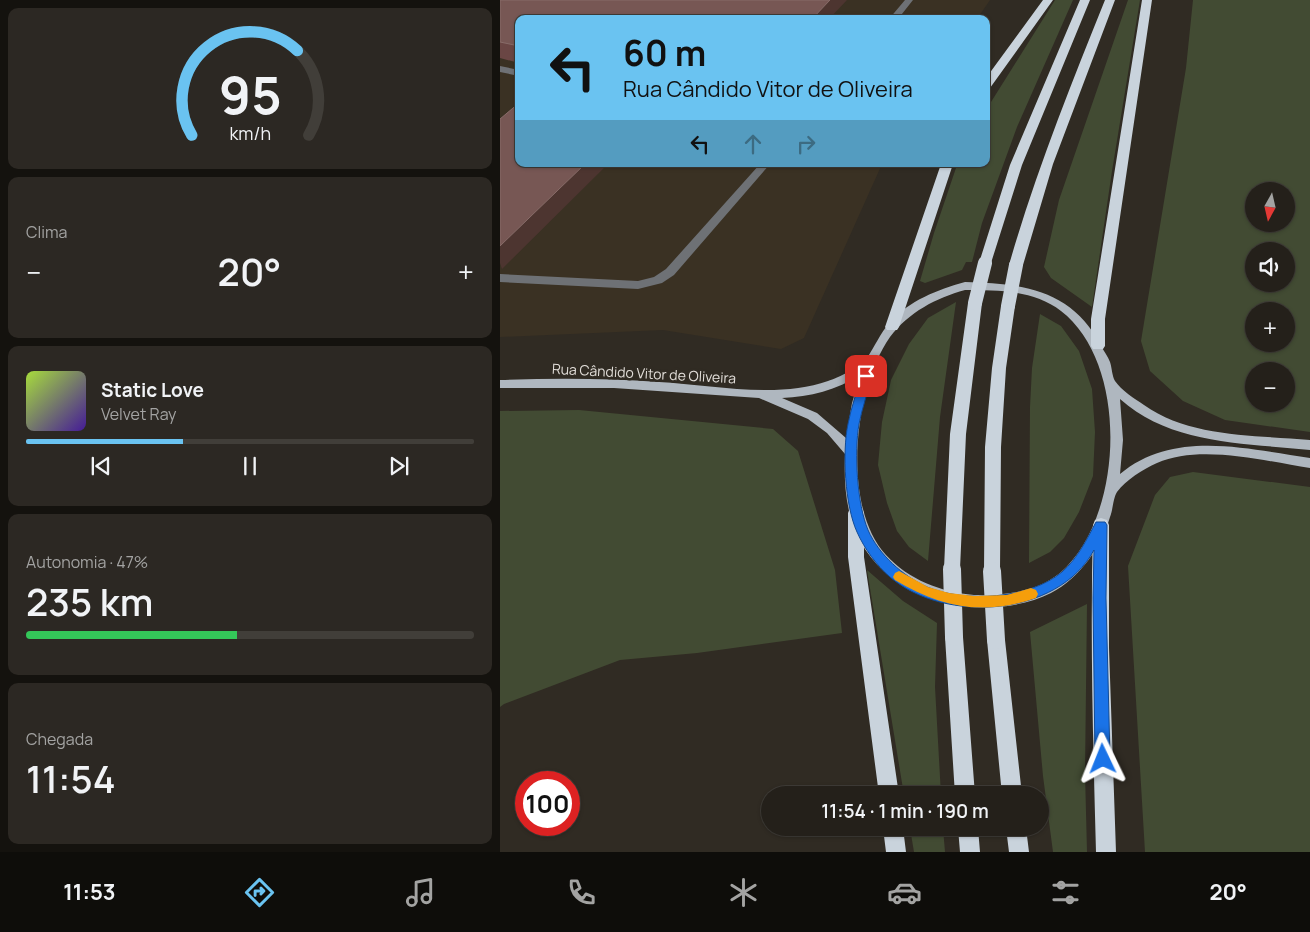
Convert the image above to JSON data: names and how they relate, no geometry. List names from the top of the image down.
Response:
{
  "streets": {
    "main road": ["Rua Cândido Vitor de Oliveira"]
  },
  "north": "bottom",
  "page": {
    "turn": ["60 m", "Rua Cândido Vitor de Oliveira"],
    "tile": [
      "Clima",
      ["Autonomia · 47%", "235 km"],
      ["Chegada", "11:54"]
    ],
    "map_buttons": ["+", "−"],
    "heat": ["−", "20°", "+"],
    "song": ["Static Love", "Velvet Ray"],
    "limit": "100",
    "trip": "11:54 · 1 min · 190 m",
    "tabs": ["11:53", "20°"],
    "gauge": ["95", "km/h"]
  }
}
